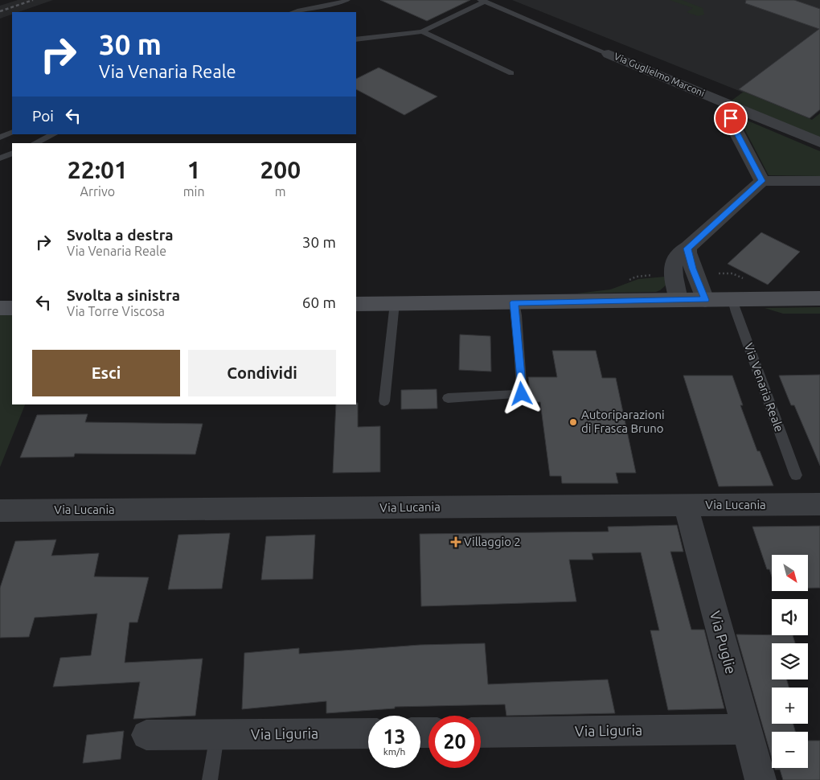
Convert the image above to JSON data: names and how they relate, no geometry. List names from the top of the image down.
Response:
{
  "streets": {
    "street": [
      "Via Guglielmo Marconi",
      "Via Lucania",
      "Via Puglie",
      "Via Liguria"
    ],
    "lane": ["Via Venaria Reale"]
  },
  "crossings": [
    ["Via Lucania", "Via Puglie"],
    ["Via Puglie", "Via Liguria"]
  ],
  "places": {
    "other": ["Autoriparazioni di Frasca Bruno"],
    "health": ["Villaggio 2"]
  },
  "north": "bottom right",
  "page": {
    "turn": ["30 m", "Via Venaria Reale"],
    "then": "Poi",
    "eta": [
      "22:01",
      "Arrivo",
      "1",
      "min",
      "200",
      "m"
    ],
    "list": [
      {
        "name": "Svolta a destra",
        "note": "Via Venaria Reale",
        "value": "30 m"
      },
      {
        "name": "Svolta a sinistra",
        "note": "Via Torre Viscosa",
        "value": "60 m"
      }
    ],
    "buttons": ["Esci", "Condividi"],
    "map_buttons": ["+", "−"],
    "speed": "13 km/h",
    "limit": "20"
  }
}
